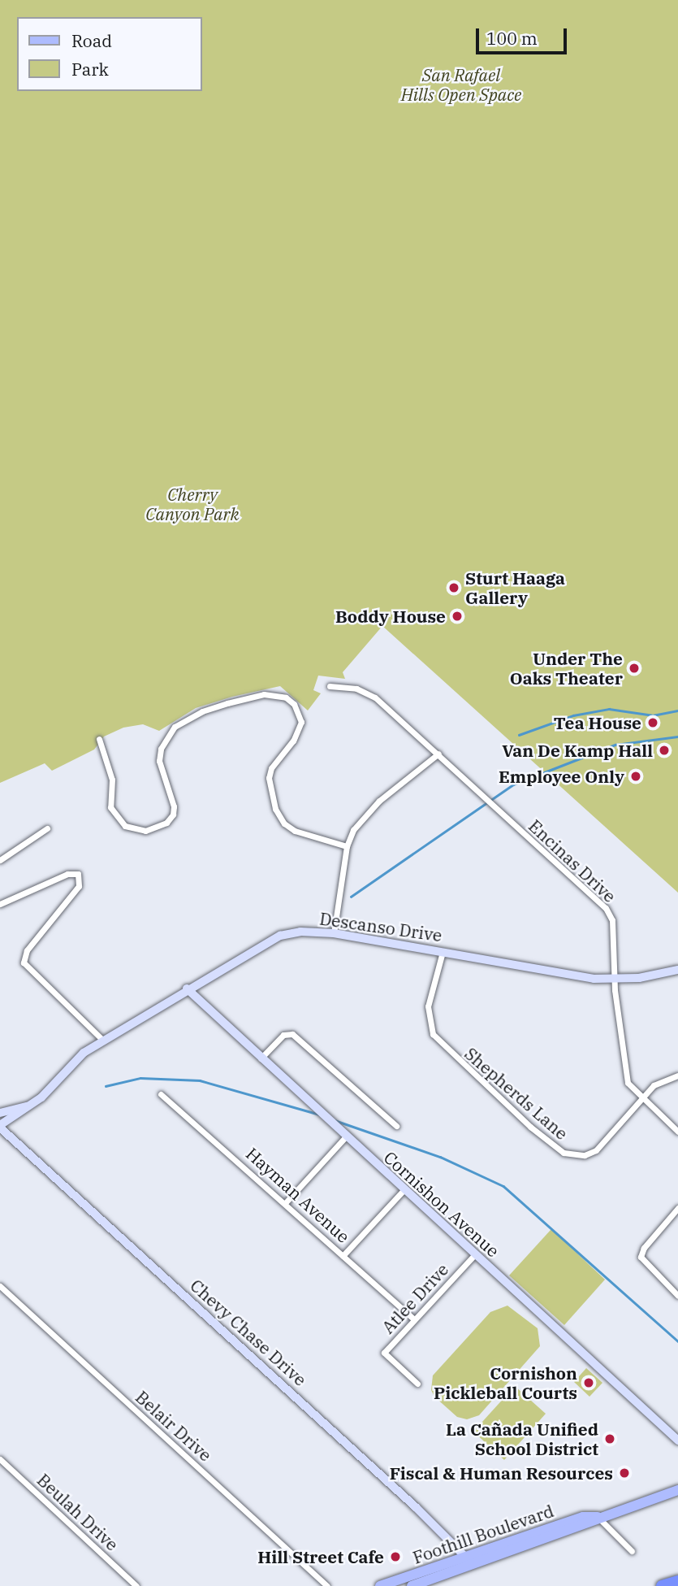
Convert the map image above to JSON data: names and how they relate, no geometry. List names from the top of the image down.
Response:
{
  "streets": {
    "main road": ["Foothill Boulevard"],
    "street": [
      "Encinas Drive",
      "Descanso Drive",
      "Shepherds Lane",
      "Hayman Avenue",
      "Cornishon Avenue",
      "Atlee Drive",
      "Chevy Chase Drive",
      "Belair Drive",
      "Beulah Drive"
    ]
  },
  "crossings": [
    ["Encinas Drive", "Descanso Drive"],
    ["Encinas Drive", "Shepherds Lane"],
    ["Descanso Drive", "Shepherds Lane"],
    ["Descanso Drive", "Cornishon Avenue"],
    ["Descanso Drive", "Chevy Chase Drive"],
    ["Hayman Avenue", "Atlee Drive"],
    ["Cornishon Avenue", "Atlee Drive"],
    ["Chevy Chase Drive", "Foothill Boulevard"]
  ],
  "parks": ["San Rafael Hills Open Space", "Cherry Canyon Park"],
  "places": [
    "Sturt Haaga Gallery",
    "Boddy House",
    "Under The Oaks Theater",
    "Tea House",
    "Van De Kamp Hall",
    "Employee Only",
    "Cornishon Pickleball Courts",
    "La Cañada Unified School District",
    "Fiscal & Human Resources",
    "Hill Street Cafe"
  ],
  "legend": ["Road", "Park"],
  "scale_bar": "100 m"
}
